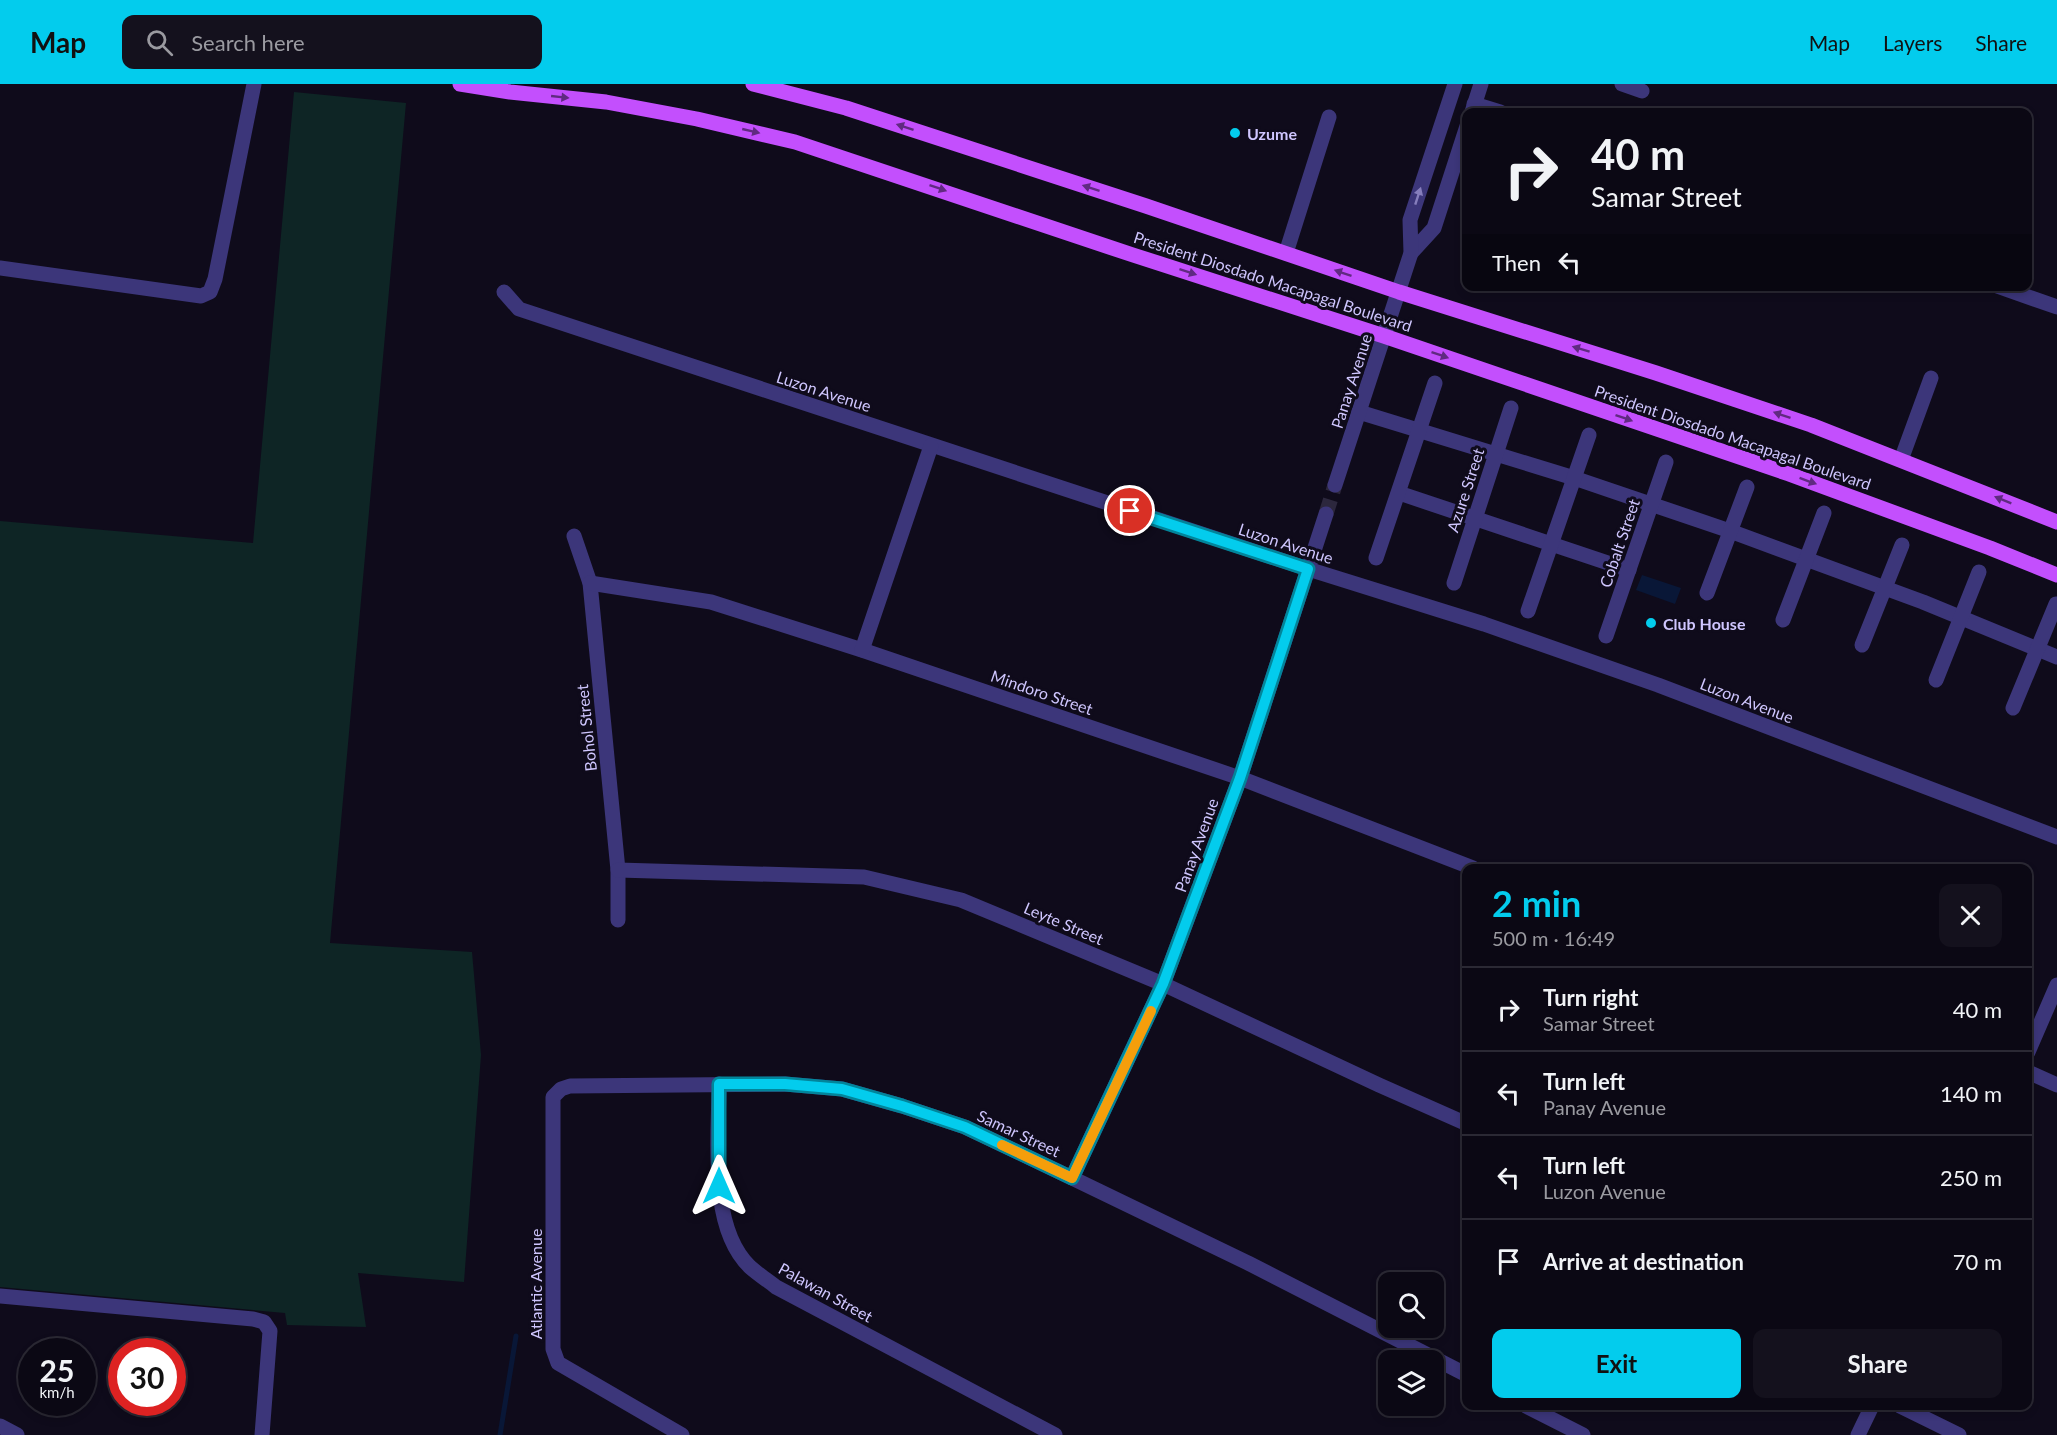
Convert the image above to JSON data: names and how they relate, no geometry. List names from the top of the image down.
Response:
{
  "streets": {
    "main road": ["President Diosdado Macapagal Boulevard"],
    "street": [
      "Panay Avenue",
      "Luzon Avenue",
      "Azure Street",
      "Cobalt Street",
      "Mindoro Street",
      "Bohol Street",
      "Leyte Street",
      "Samar Street",
      "Atlantic Avenue",
      "Palawan Street"
    ]
  },
  "crossings": [
    ["President Diosdado Macapagal Boulevard", "Panay Avenue"],
    ["Panay Avenue", "Luzon Avenue"],
    ["Panay Avenue", "Mindoro Street"],
    ["Panay Avenue", "Leyte Street"],
    ["Panay Avenue", "Samar Street"],
    ["Mindoro Street", "Bohol Street"],
    ["Bohol Street", "Leyte Street"],
    ["Samar Street", "Atlantic Avenue"],
    ["Samar Street", "Palawan Street"]
  ],
  "places": ["Uzume", "Club House"],
  "page": {
    "header": "Map",
    "search": "Search here",
    "nav": ["Map", "Layers", "Share"],
    "turn": ["40 m", "Samar Street"],
    "then": "Then",
    "heading": ["2 min", "500 m · 16:49"],
    "list": [
      {
        "name": "Turn right",
        "note": "Samar Street",
        "value": "40 m"
      },
      {
        "name": "Turn left",
        "note": "Panay Avenue",
        "value": "140 m"
      },
      {
        "name": "Turn left",
        "note": "Luzon Avenue",
        "value": "250 m"
      },
      {
        "name": "Arrive at destination",
        "value": "70 m"
      }
    ],
    "buttons": ["Exit", "Share"],
    "speed": "25 km/h",
    "limit": "30"
  }
}
